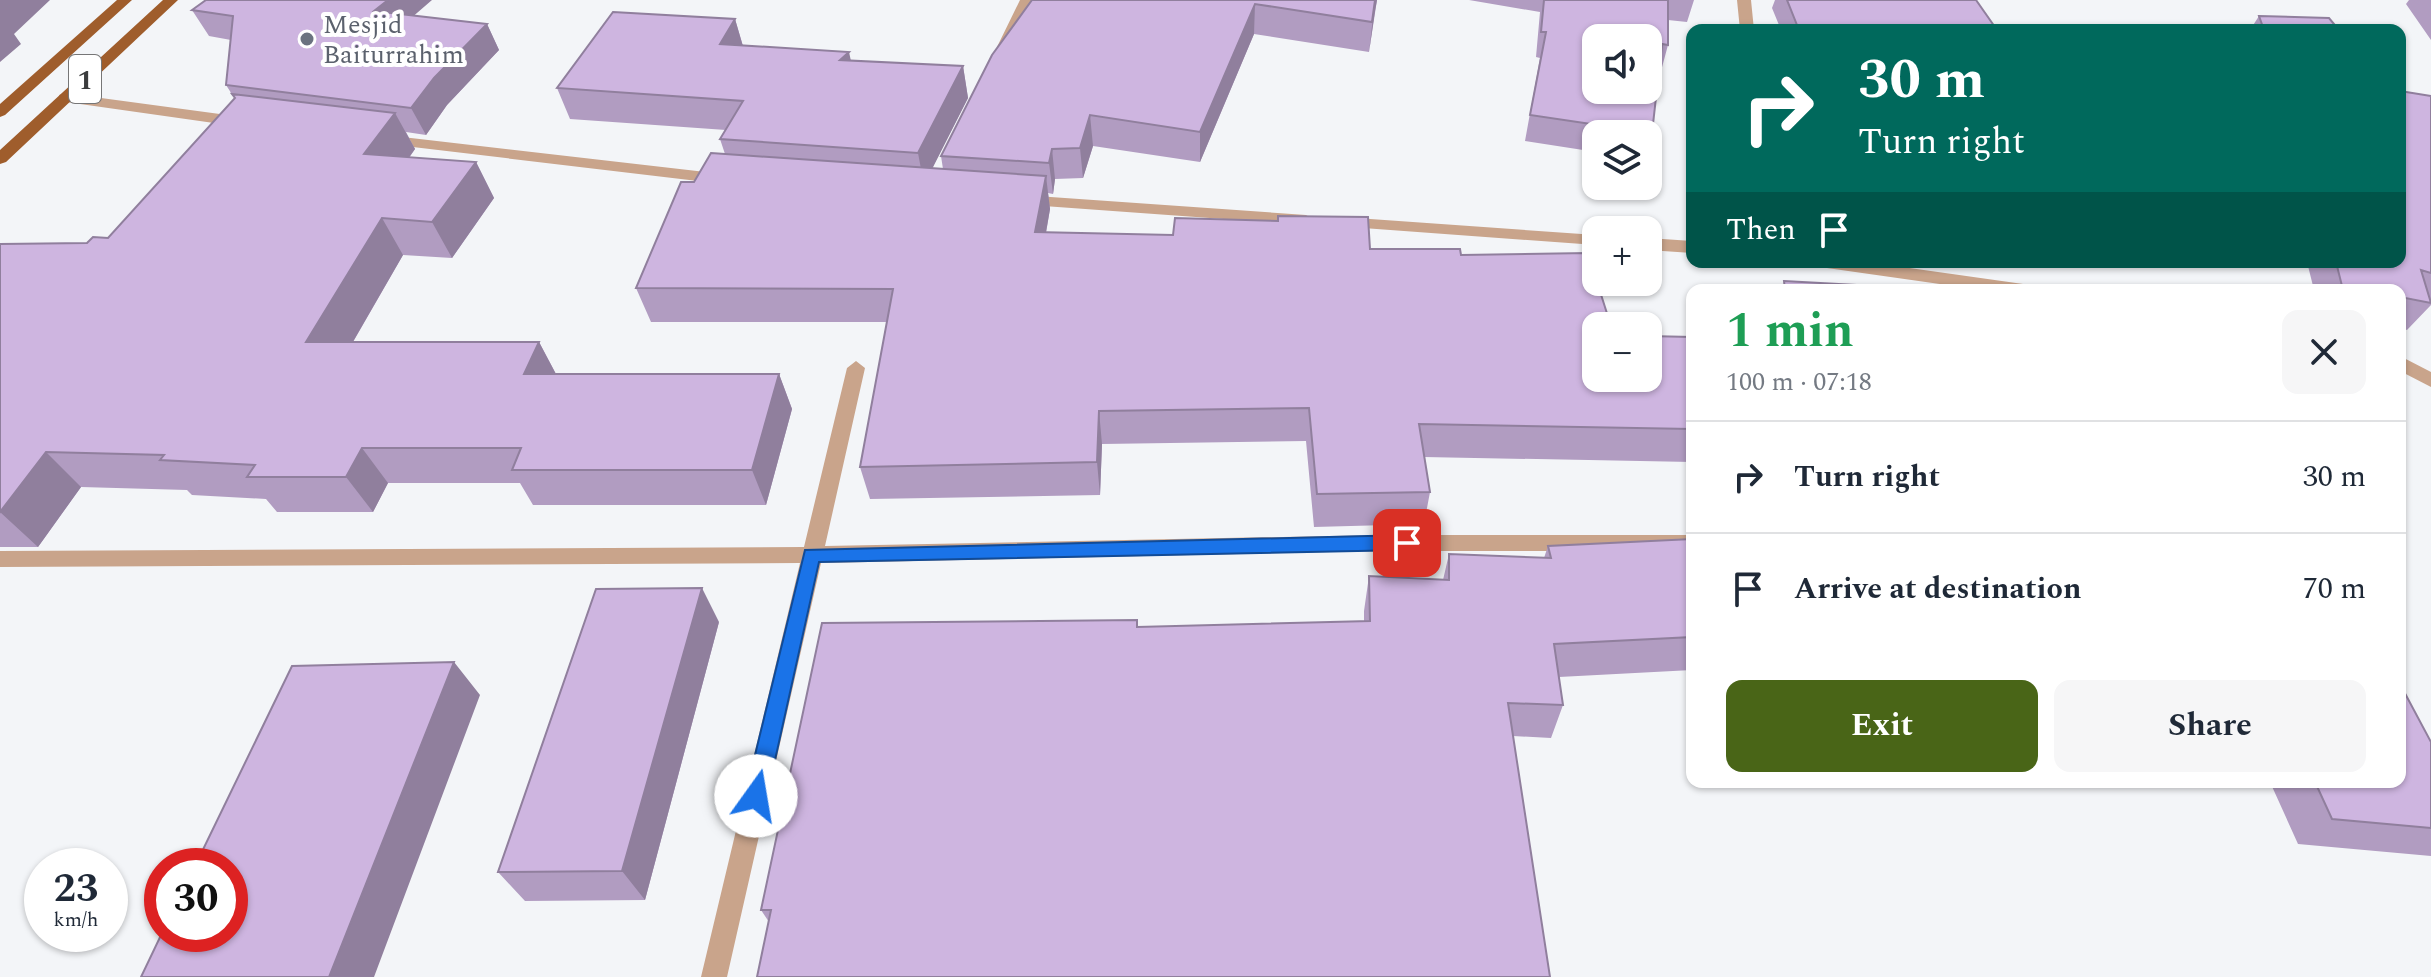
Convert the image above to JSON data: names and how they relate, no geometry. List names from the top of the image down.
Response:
{
  "streets": {
    "main road": ["1"]
  },
  "places": ["Mesjid Baiturrahim"],
  "page": {
    "map_buttons": ["+", "−"],
    "turn": ["30 m", "Turn right"],
    "then": "Then",
    "heading": ["1 min", "100 m · 07:18"],
    "list": [
      {
        "name": "Turn right",
        "value": "30 m"
      },
      {
        "name": "Arrive at destination",
        "value": "70 m"
      }
    ],
    "buttons": ["Exit", "Share"],
    "speed": "23 km/h",
    "limit": "30"
  }
}
